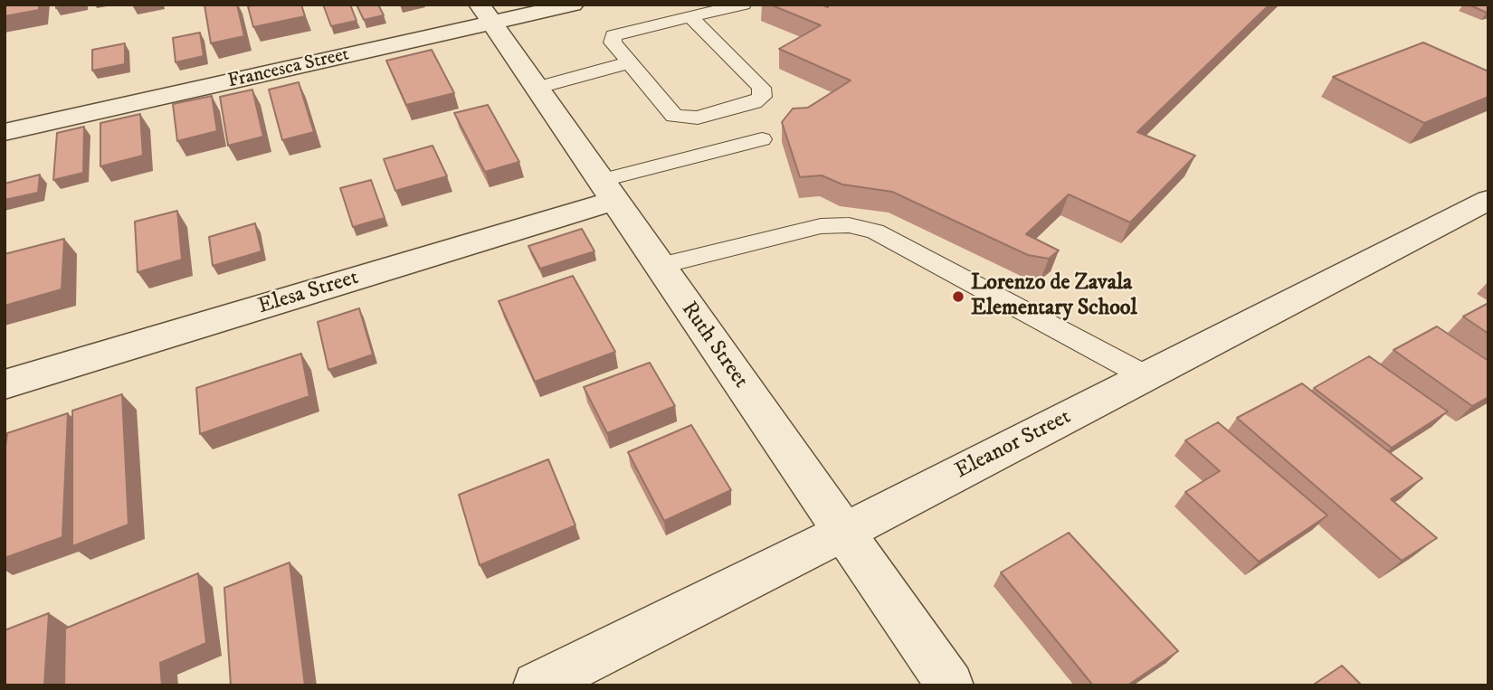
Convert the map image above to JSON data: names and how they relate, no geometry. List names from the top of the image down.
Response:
{
  "streets": {
    "street": [
      "Francesca Street",
      "Elesa Street",
      "Ruth Street",
      "Eleanor Street"
    ]
  },
  "crossings": [
    ["Francesca Street", "Ruth Street"],
    ["Elesa Street", "Ruth Street"],
    ["Ruth Street", "Eleanor Street"]
  ],
  "places": ["Lorenzo de Zavala Elementary School"]
}
